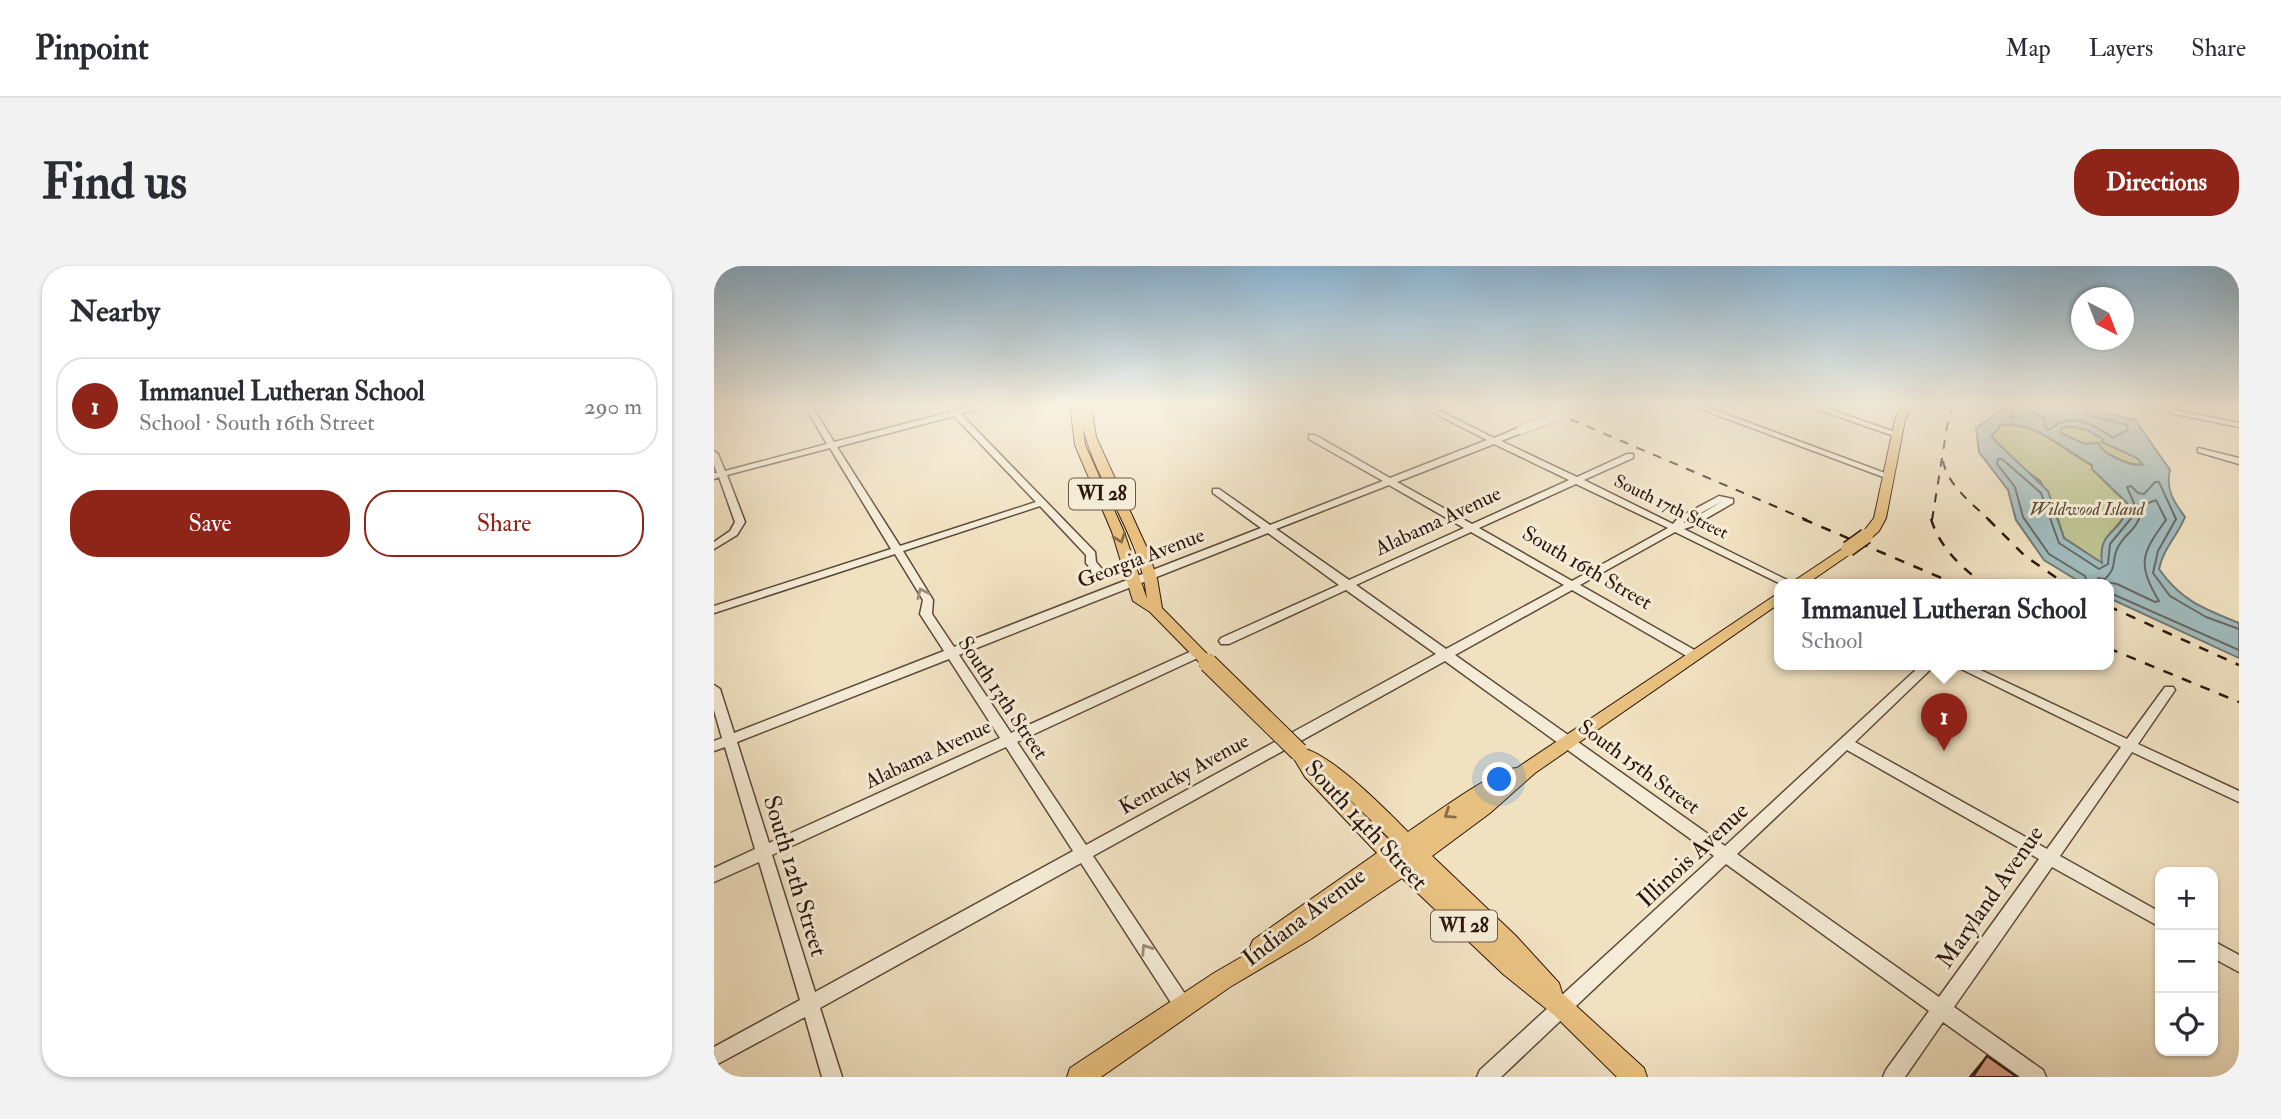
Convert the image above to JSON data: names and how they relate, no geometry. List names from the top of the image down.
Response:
{
  "streets": {
    "main road": ["WI 28", "South 14th Street", "Indiana Avenue"],
    "street": [
      "South 17th Street",
      "Alabama Avenue",
      "Georgia Avenue",
      "South 16th Street",
      "South 13th Street",
      "South 15th Street",
      "Kentucky Avenue",
      "Illinois Avenue",
      "South 12th Street",
      "Maryland Avenue"
    ]
  },
  "crossings": [
    ["WI 28", "Georgia Avenue"],
    ["WI 28", "South 14th Street"],
    ["South 17th Street", "Alabama Avenue"],
    ["South 17th Street", "Kentucky Avenue"],
    ["Alabama Avenue", "South 16th Street"],
    ["Alabama Avenue", "South 13th Street"],
    ["Alabama Avenue", "South 15th Street"],
    ["Alabama Avenue", "South 14th Street"],
    ["Alabama Avenue", "South 12th Street"],
    ["Georgia Avenue", "South 16th Street"],
    ["Georgia Avenue", "South 13th Street"],
    ["Georgia Avenue", "South 15th Street"],
    ["Georgia Avenue", "South 14th Street"],
    ["Georgia Avenue", "South 12th Street"],
    ["South 16th Street", "Kentucky Avenue"],
    ["South 16th Street", "Indiana Avenue"],
    ["South 13th Street", "Kentucky Avenue"],
    ["South 13th Street", "Indiana Avenue"],
    ["South 15th Street", "Kentucky Avenue"],
    ["South 15th Street", "Illinois Avenue"],
    ["South 15th Street", "Maryland Avenue"],
    ["South 15th Street", "Indiana Avenue"],
    ["Kentucky Avenue", "South 12th Street"],
    ["South 14th Street", "Illinois Avenue"],
    ["South 14th Street", "Indiana Avenue"]
  ],
  "one_way": ["South 13th Street"],
  "parks": ["Wildwood Island"],
  "north": "bottom right",
  "page": {
    "header": "Pinpoint",
    "nav": ["Map", "Layers", "Share"],
    "buttons": [
      "Directions",
      ["Save", "Share"]
    ],
    "title": "Find us",
    "heading": "Nearby",
    "list": [
      {
        "mark": "1",
        "name": "Immanuel Lutheran School",
        "note": "School · South 16th Street",
        "value": "290 m"
      }
    ],
    "popup": ["Immanuel Lutheran School", "School"],
    "pins": "1",
    "map_buttons": ["+", "−"]
  }
}
